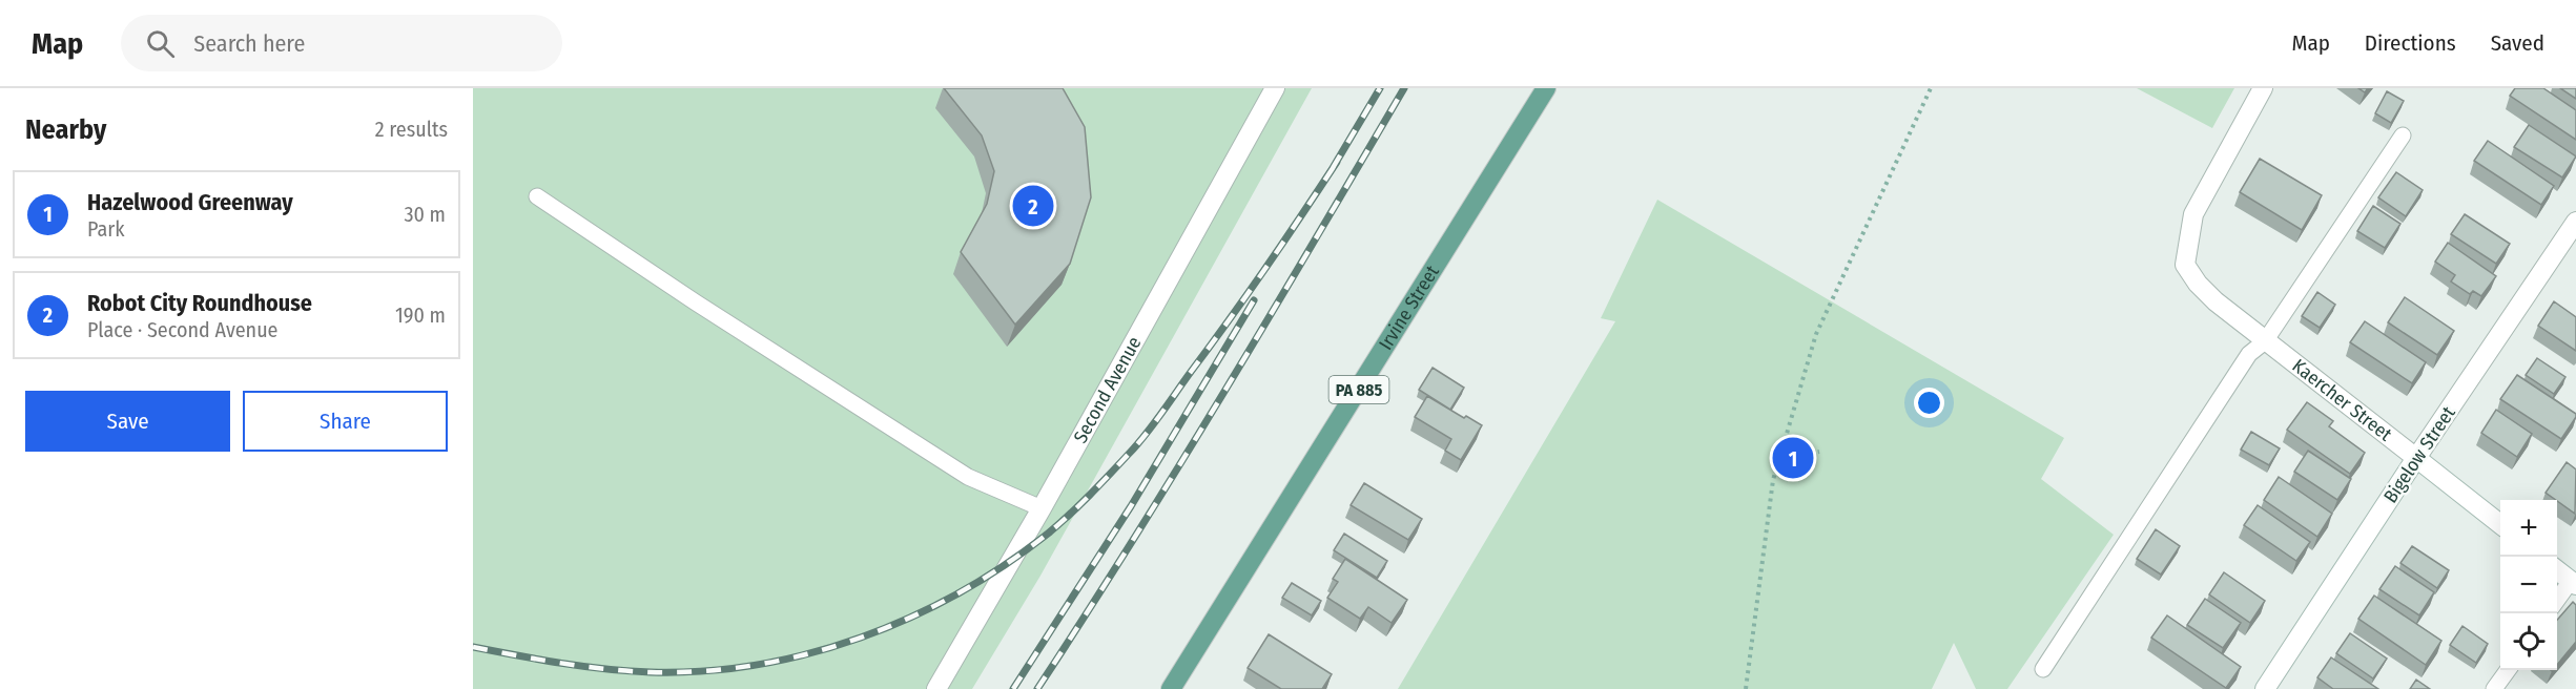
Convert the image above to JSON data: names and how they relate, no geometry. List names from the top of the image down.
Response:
{
  "streets": {
    "main road": ["Irvine Street", "PA 885"],
    "street": ["Second Avenue", "Kaercher Street", "Bigelow Street"]
  },
  "crossings": [
    ["Kaercher Street", "Bigelow Street"]
  ],
  "page": {
    "header": "Map",
    "search": "Search here",
    "nav": ["Map", "Directions", "Saved"],
    "heading": ["Nearby", "2 results"],
    "list": [
      {
        "mark": "1",
        "name": "Hazelwood Greenway",
        "note": "Park",
        "value": "30 m"
      },
      {
        "mark": "2",
        "name": "Robot City Roundhouse",
        "note": "Place · Second Avenue",
        "value": "190 m"
      }
    ],
    "pins": ["2", "1"],
    "buttons": ["Save", "Share"],
    "map_buttons": ["+", "−"]
  }
}
